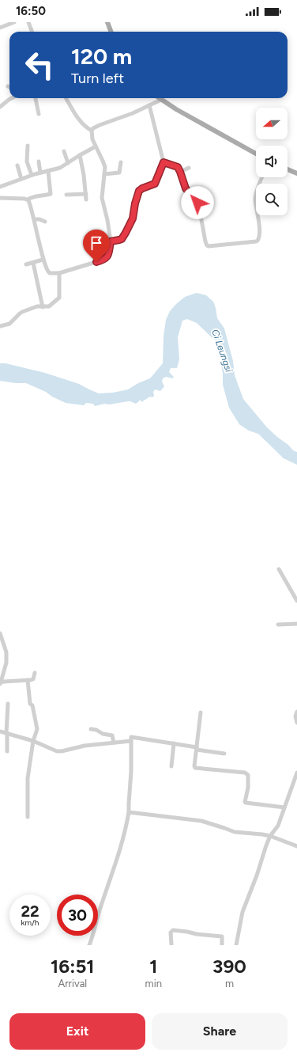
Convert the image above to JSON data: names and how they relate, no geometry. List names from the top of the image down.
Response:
{
  "water": ["Ci Leungsi"],
  "north": "left",
  "page": {
    "status": "16:50",
    "turn": ["120 m", "Turn left"],
    "speed": "22 km/h",
    "limit": "30",
    "eta": [
      "16:51",
      "Arrival",
      "1",
      "min",
      "390",
      "m"
    ],
    "buttons": ["Exit", "Share"]
  }
}
